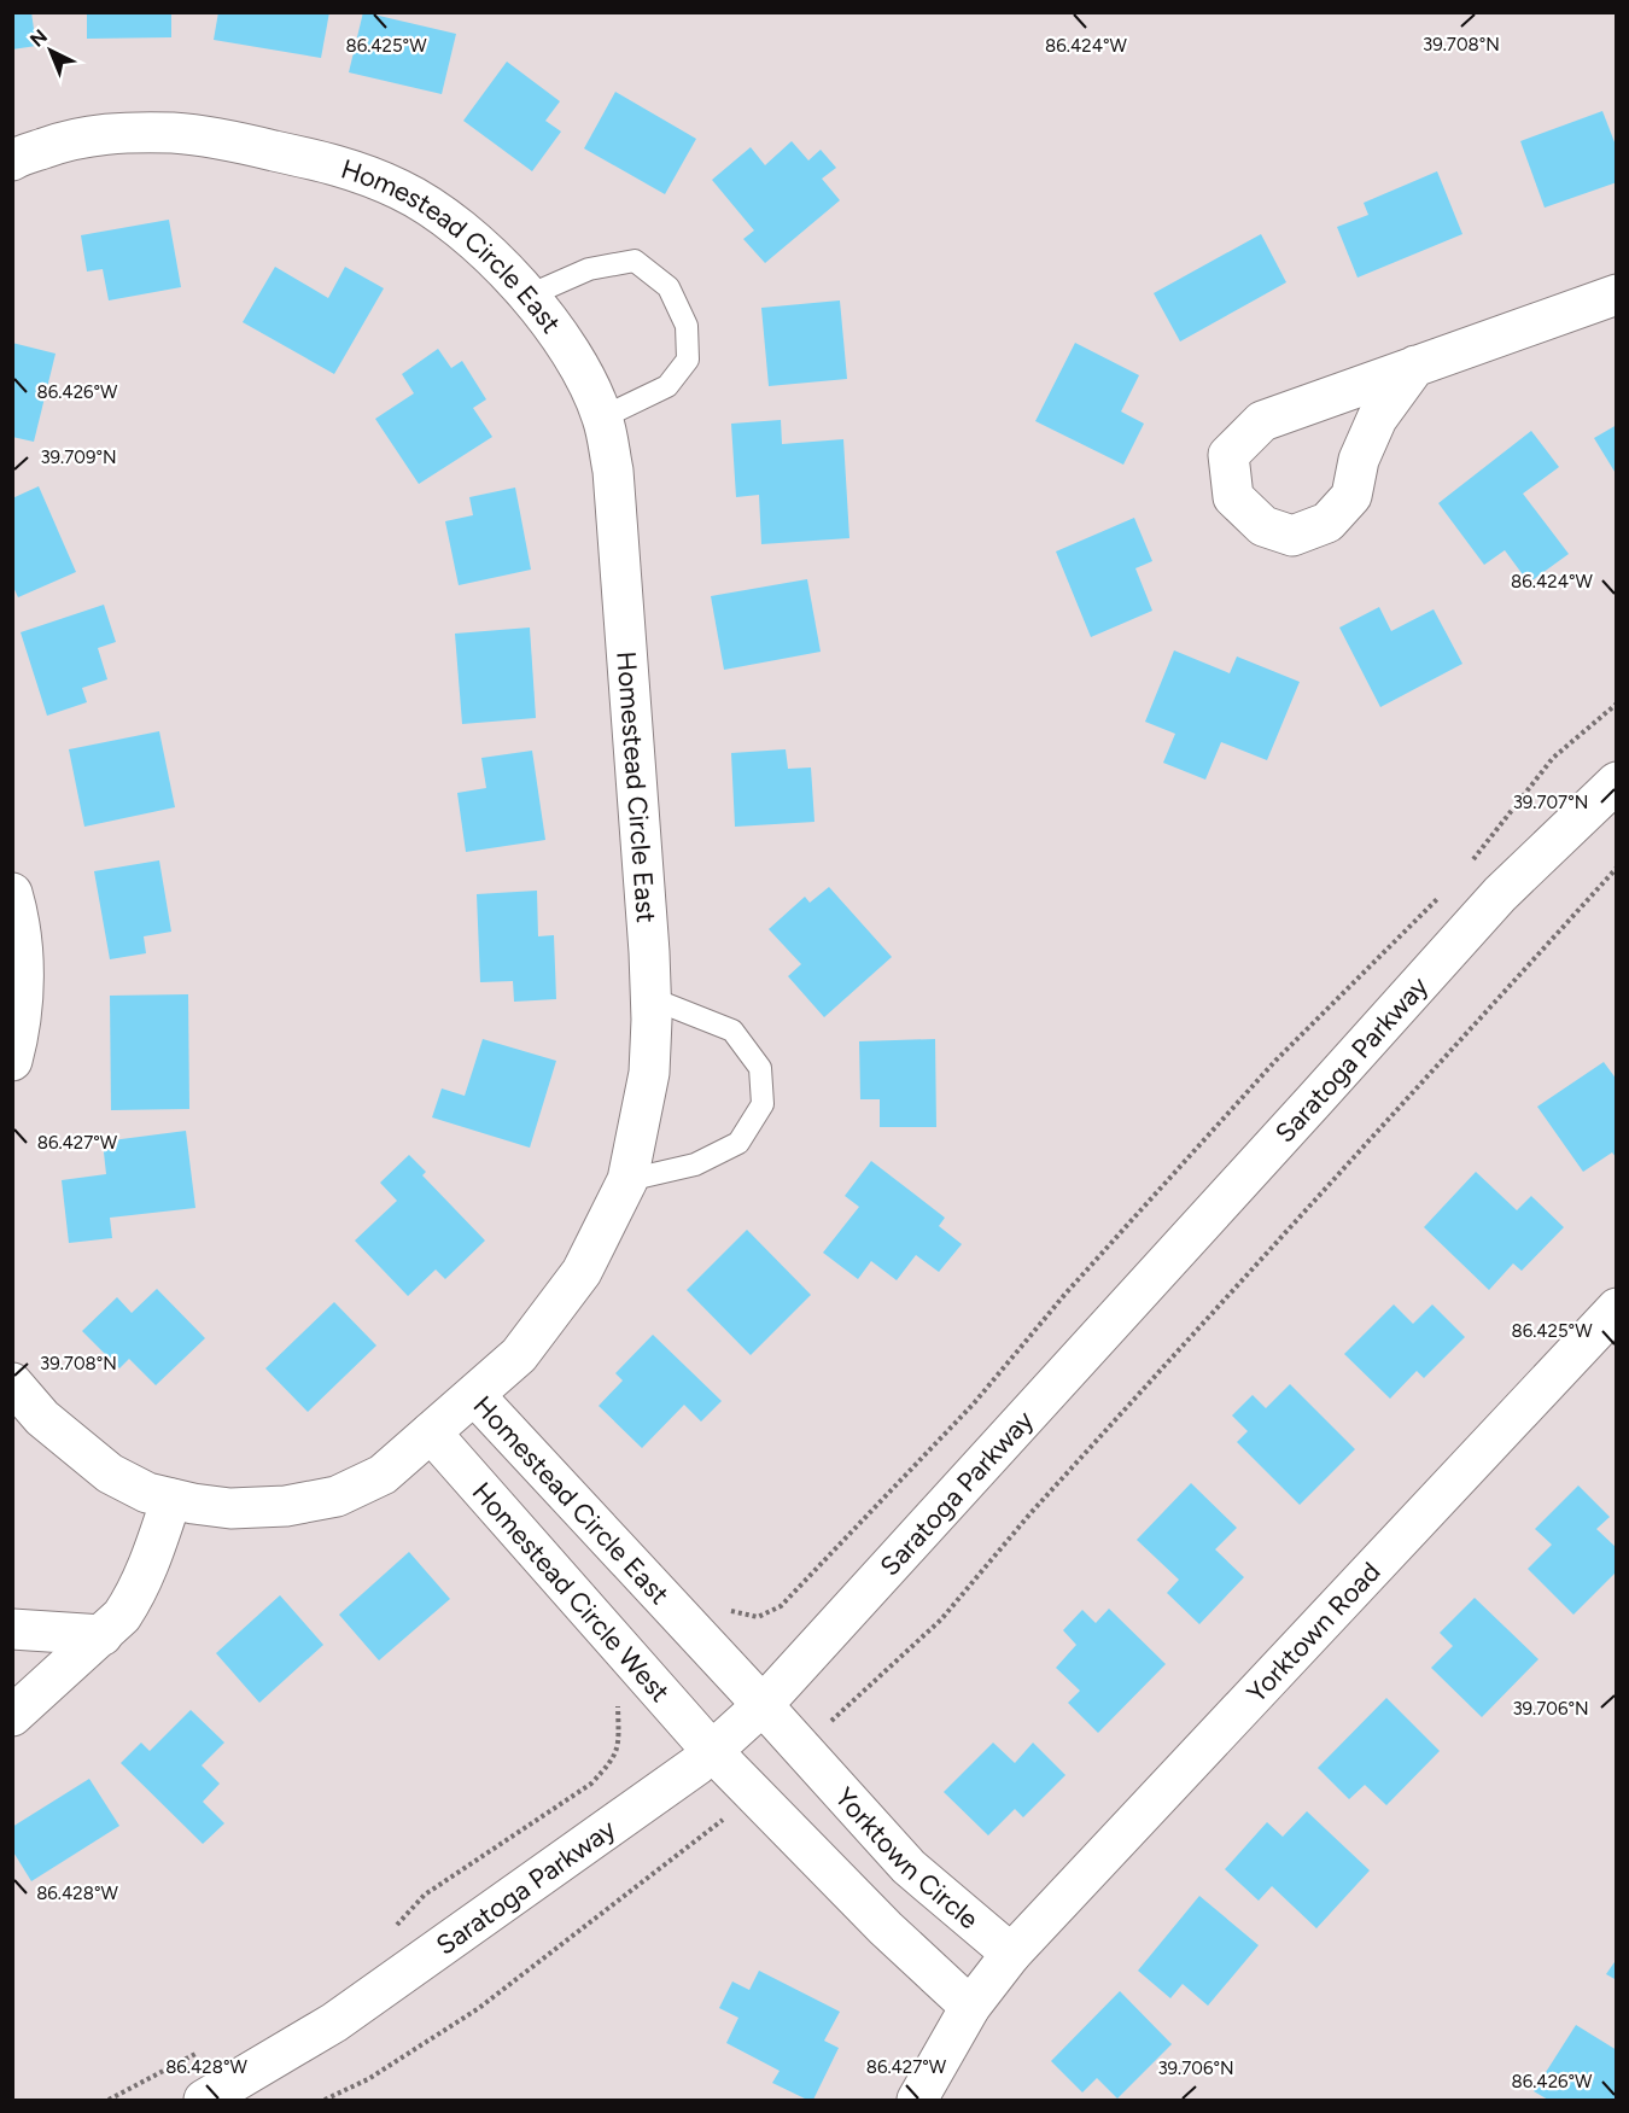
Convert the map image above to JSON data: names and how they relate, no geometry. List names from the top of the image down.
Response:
{
  "streets": {
    "street": [
      "Homestead Circle East",
      "Saratoga Parkway",
      "Homestead Circle West",
      "Yorktown Road",
      "Yorktown Circle"
    ]
  },
  "crossings": [
    ["Homestead Circle East", "Saratoga Parkway"],
    ["Homestead Circle East", "Yorktown Circle"],
    ["Saratoga Parkway", "Homestead Circle West"],
    ["Saratoga Parkway", "Yorktown Circle"],
    ["Yorktown Road", "Yorktown Circle"]
  ],
  "north": "top left",
  "coordinates": [
    "39.708°N",
    "86.425°W",
    "86.424°W",
    "86.426°W",
    "39.709°N",
    "39.707°N",
    "86.427°W",
    "39.706°N",
    "86.428°W"
  ]
}
